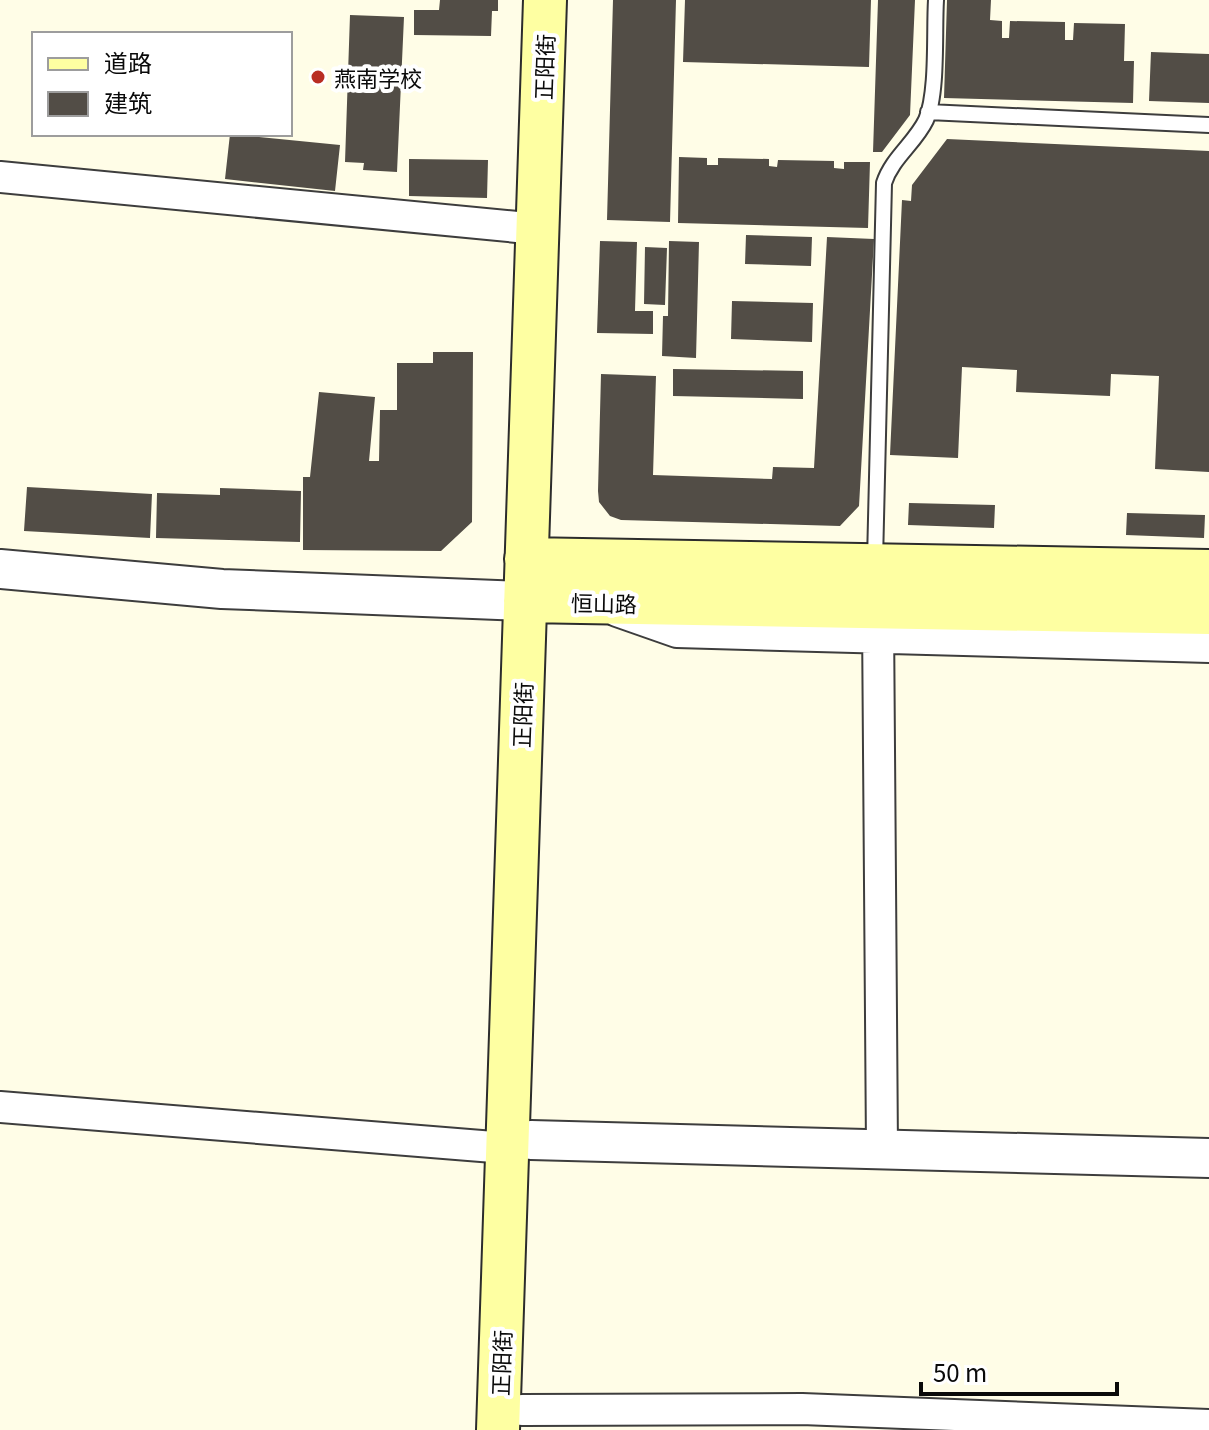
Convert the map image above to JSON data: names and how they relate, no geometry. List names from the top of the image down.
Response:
{
  "streets": {
    "main road": ["正阳街", "恒山路"]
  },
  "crossings": [
    ["正阳街", "恒山路"]
  ],
  "places": ["燕南学校"],
  "legend": ["道路", "建筑"],
  "scale_bar": "50 m"
}
